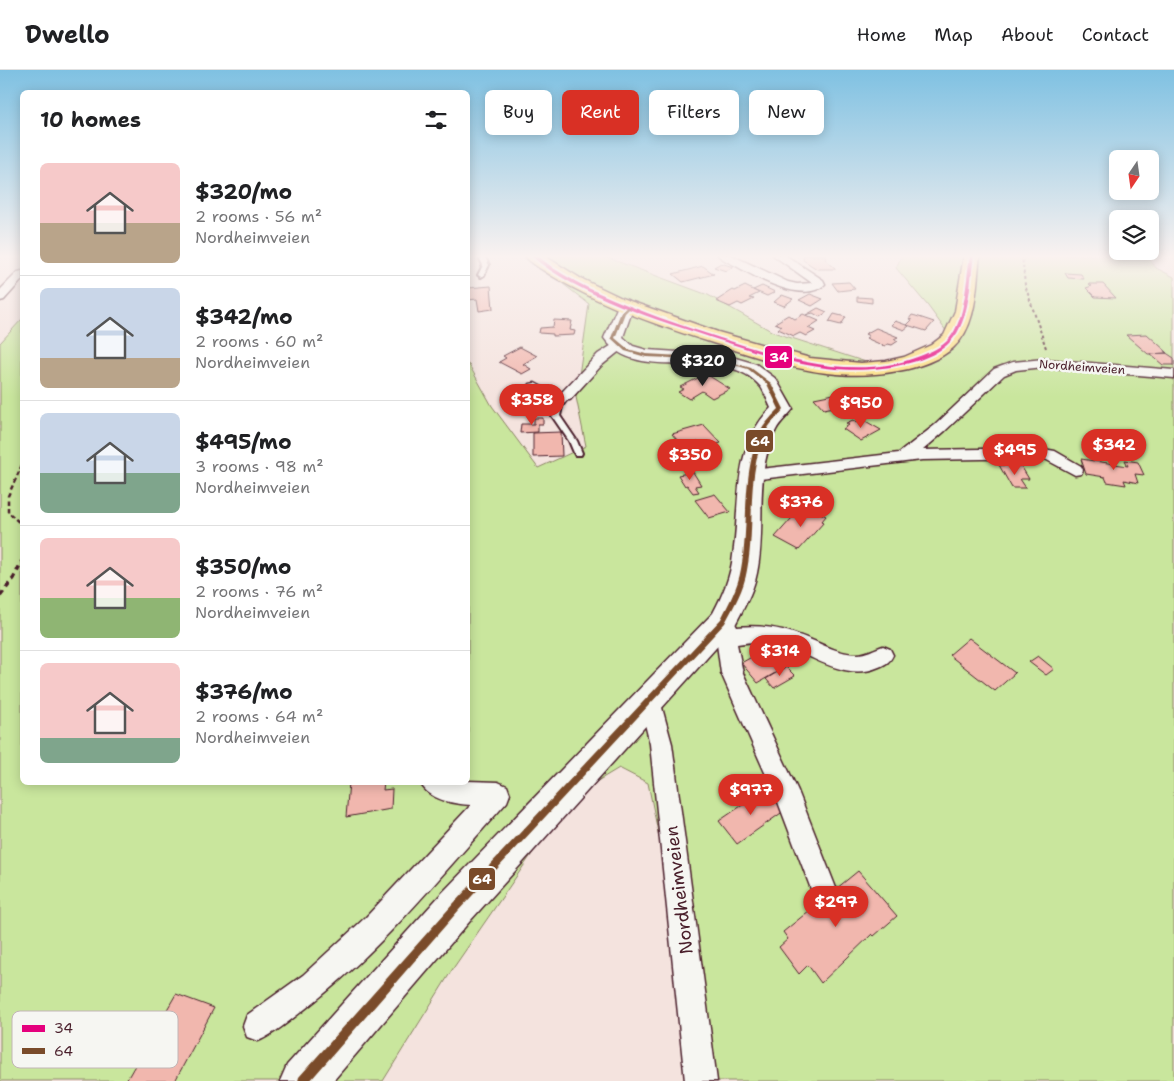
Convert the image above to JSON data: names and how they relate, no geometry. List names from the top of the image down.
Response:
{
  "streets": {
    "street": ["Nordheimveien"]
  },
  "lines": ["transit line 34", "transit line 64"],
  "legend": ["34", "64"],
  "north": "bottom",
  "page": {
    "header": "Dwello",
    "nav": [
      "Home",
      "Map",
      "About",
      "Contact"
    ],
    "chip": [
      "Buy",
      "Rent",
      "Filters",
      "New"
    ],
    "heading": "10 homes",
    "list": [
      {
        "name": "$320/mo",
        "note": "2 rooms · 56 m² · Nordheimveien"
      },
      {
        "name": "$342/mo",
        "note": "2 rooms · 60 m² · Nordheimveien"
      },
      {
        "name": "$495/mo",
        "note": "3 rooms · 98 m² · Nordheimveien"
      },
      {
        "name": "$350/mo",
        "note": "2 rooms · 76 m² · Nordheimveien"
      },
      {
        "name": "$376/mo",
        "note": "2 rooms · 64 m² · Nordheimveien"
      }
    ],
    "price": [
      "$320",
      "$358",
      "$950",
      "$342",
      "$495",
      "$350",
      "$376",
      "$314",
      "$977",
      "$297"
    ]
  }
}
